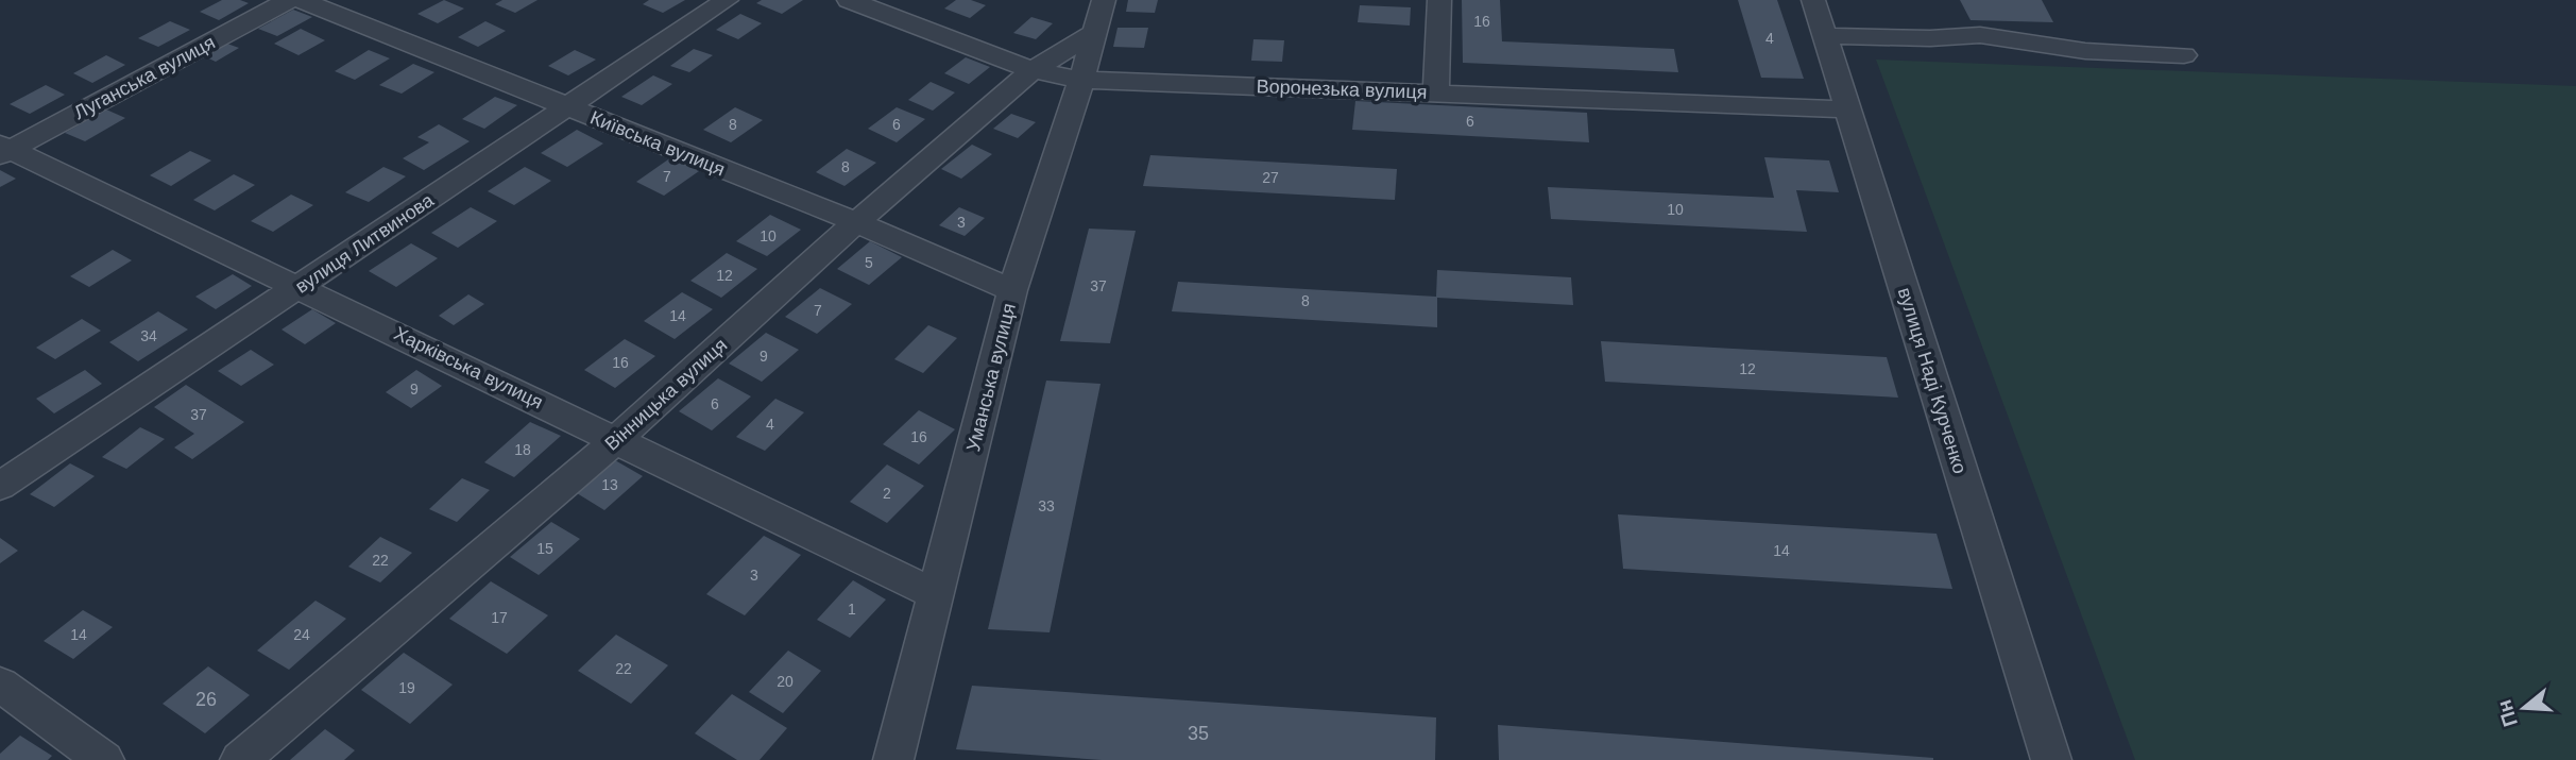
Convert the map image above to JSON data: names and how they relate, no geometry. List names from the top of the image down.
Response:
{
  "streets": {
    "street": [
      "Луганська вулиця",
      "Воронезька вулиця",
      "Київська вулиця",
      "вулиця Литвинова",
      "Харківська вулиця",
      "Уманська вулиця",
      "вулиця Наді Курченко",
      "Вінницька вулиця"
    ]
  },
  "crossings": [
    ["Луганська вулиця", "Харківська вулиця"],
    ["Воронезька вулиця", "Уманська вулиця"],
    ["Воронезька вулиця", "вулиця Наді Курченко"],
    ["Воронезька вулиця", "Вінницька вулиця"],
    ["Київська вулиця", "вулиця Литвинова"],
    ["Київська вулиця", "Уманська вулиця"],
    ["Київська вулиця", "Вінницька вулиця"],
    ["вулиця Литвинова", "Харківська вулиця"],
    ["Харківська вулиця", "Уманська вулиця"],
    ["Харківська вулиця", "Вінницька вулиця"],
    ["Уманська вулиця", "Вінницька вулиця"]
  ],
  "house_numbers": [
    "16",
    "4",
    "6",
    "8",
    "6",
    "8",
    "7",
    "27",
    "10",
    "3",
    "10",
    "5",
    "12",
    "37",
    "8",
    "7",
    "14",
    "34",
    "9",
    "16",
    "12",
    "9",
    "6",
    "37",
    "4",
    "16",
    "18",
    "13",
    "2",
    "33",
    "15",
    "14",
    "22",
    "3",
    "1",
    "17",
    "14",
    "24",
    "22",
    "20",
    "19",
    "26",
    "35"
  ],
  "north": "left"
}
